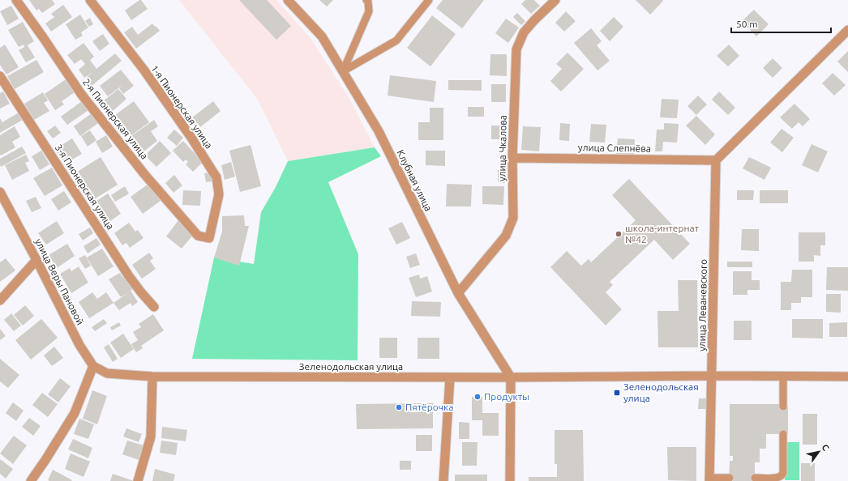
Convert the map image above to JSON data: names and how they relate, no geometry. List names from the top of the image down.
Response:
{
  "streets": {
    "street": [
      "1-я Пионерская улица",
      "2-я Пионерская улица",
      "улица Чкалова",
      "улица Слепнёва",
      "Клубная улица",
      "3-я Пионерская улица",
      "улица Веры Пановой",
      "улица Леваневского",
      "Зеленодольская улица"
    ]
  },
  "crossings": [
    ["1-я Пионерская улица", "2-я Пионерская улица"],
    ["улица Чкалова", "улица Слепнёва"],
    ["улица Чкалова", "Клубная улица"],
    ["улица Слепнёва", "улица Леваневского"],
    ["Клубная улица", "Зеленодольская улица"],
    ["улица Веры Пановой", "Зеленодольская улица"],
    ["улица Леваневского", "Зеленодольская улица"]
  ],
  "places": {
    "other": ["школа-интернат №42", "Продукты", "Пятёрочка"],
    "transit": ["Зеленодольская улица"]
  },
  "scale_bar": "50 m",
  "north": "top right"
}
